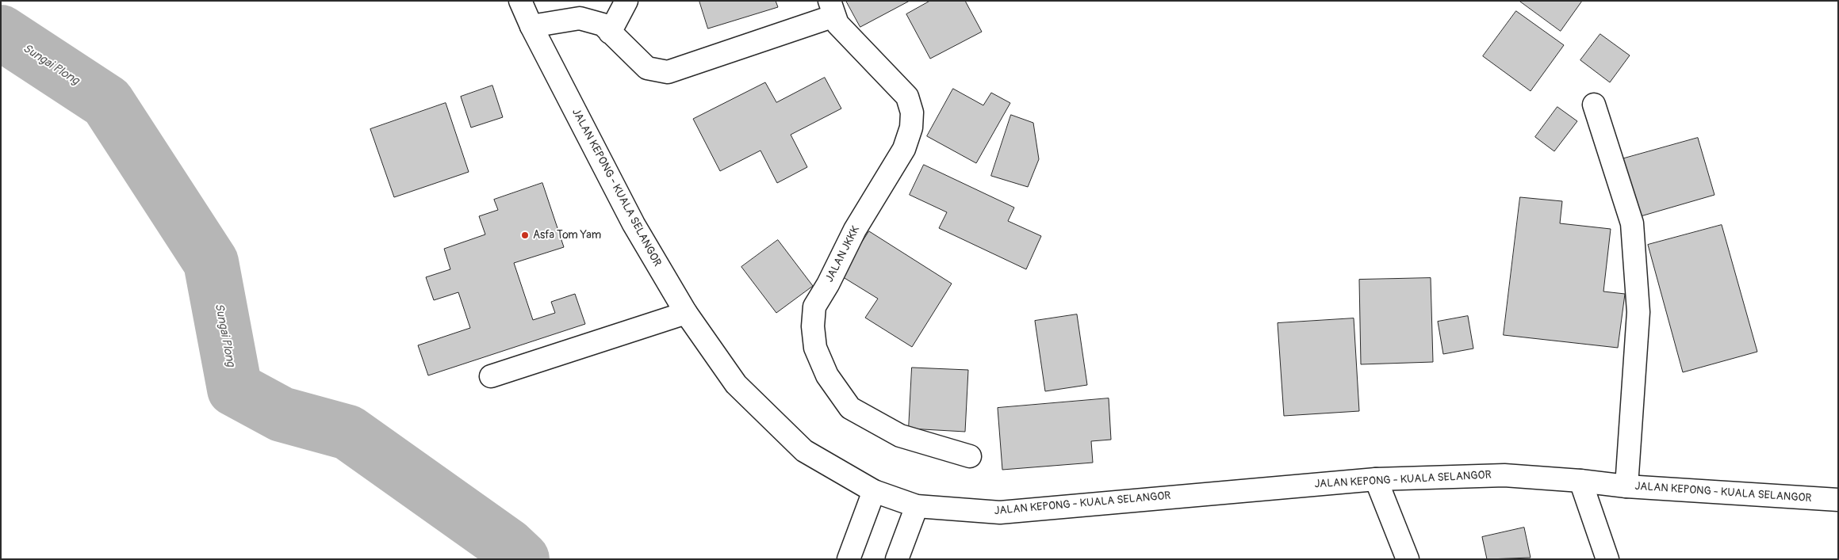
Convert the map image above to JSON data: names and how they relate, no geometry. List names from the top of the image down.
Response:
{
  "streets": {
    "main road": ["JALAN KEPONG - KUALA SELANGOR", "JALAN JKKK"]
  },
  "water": ["Sungai Plong"],
  "places": ["Asfa Tom Yam"]
}
